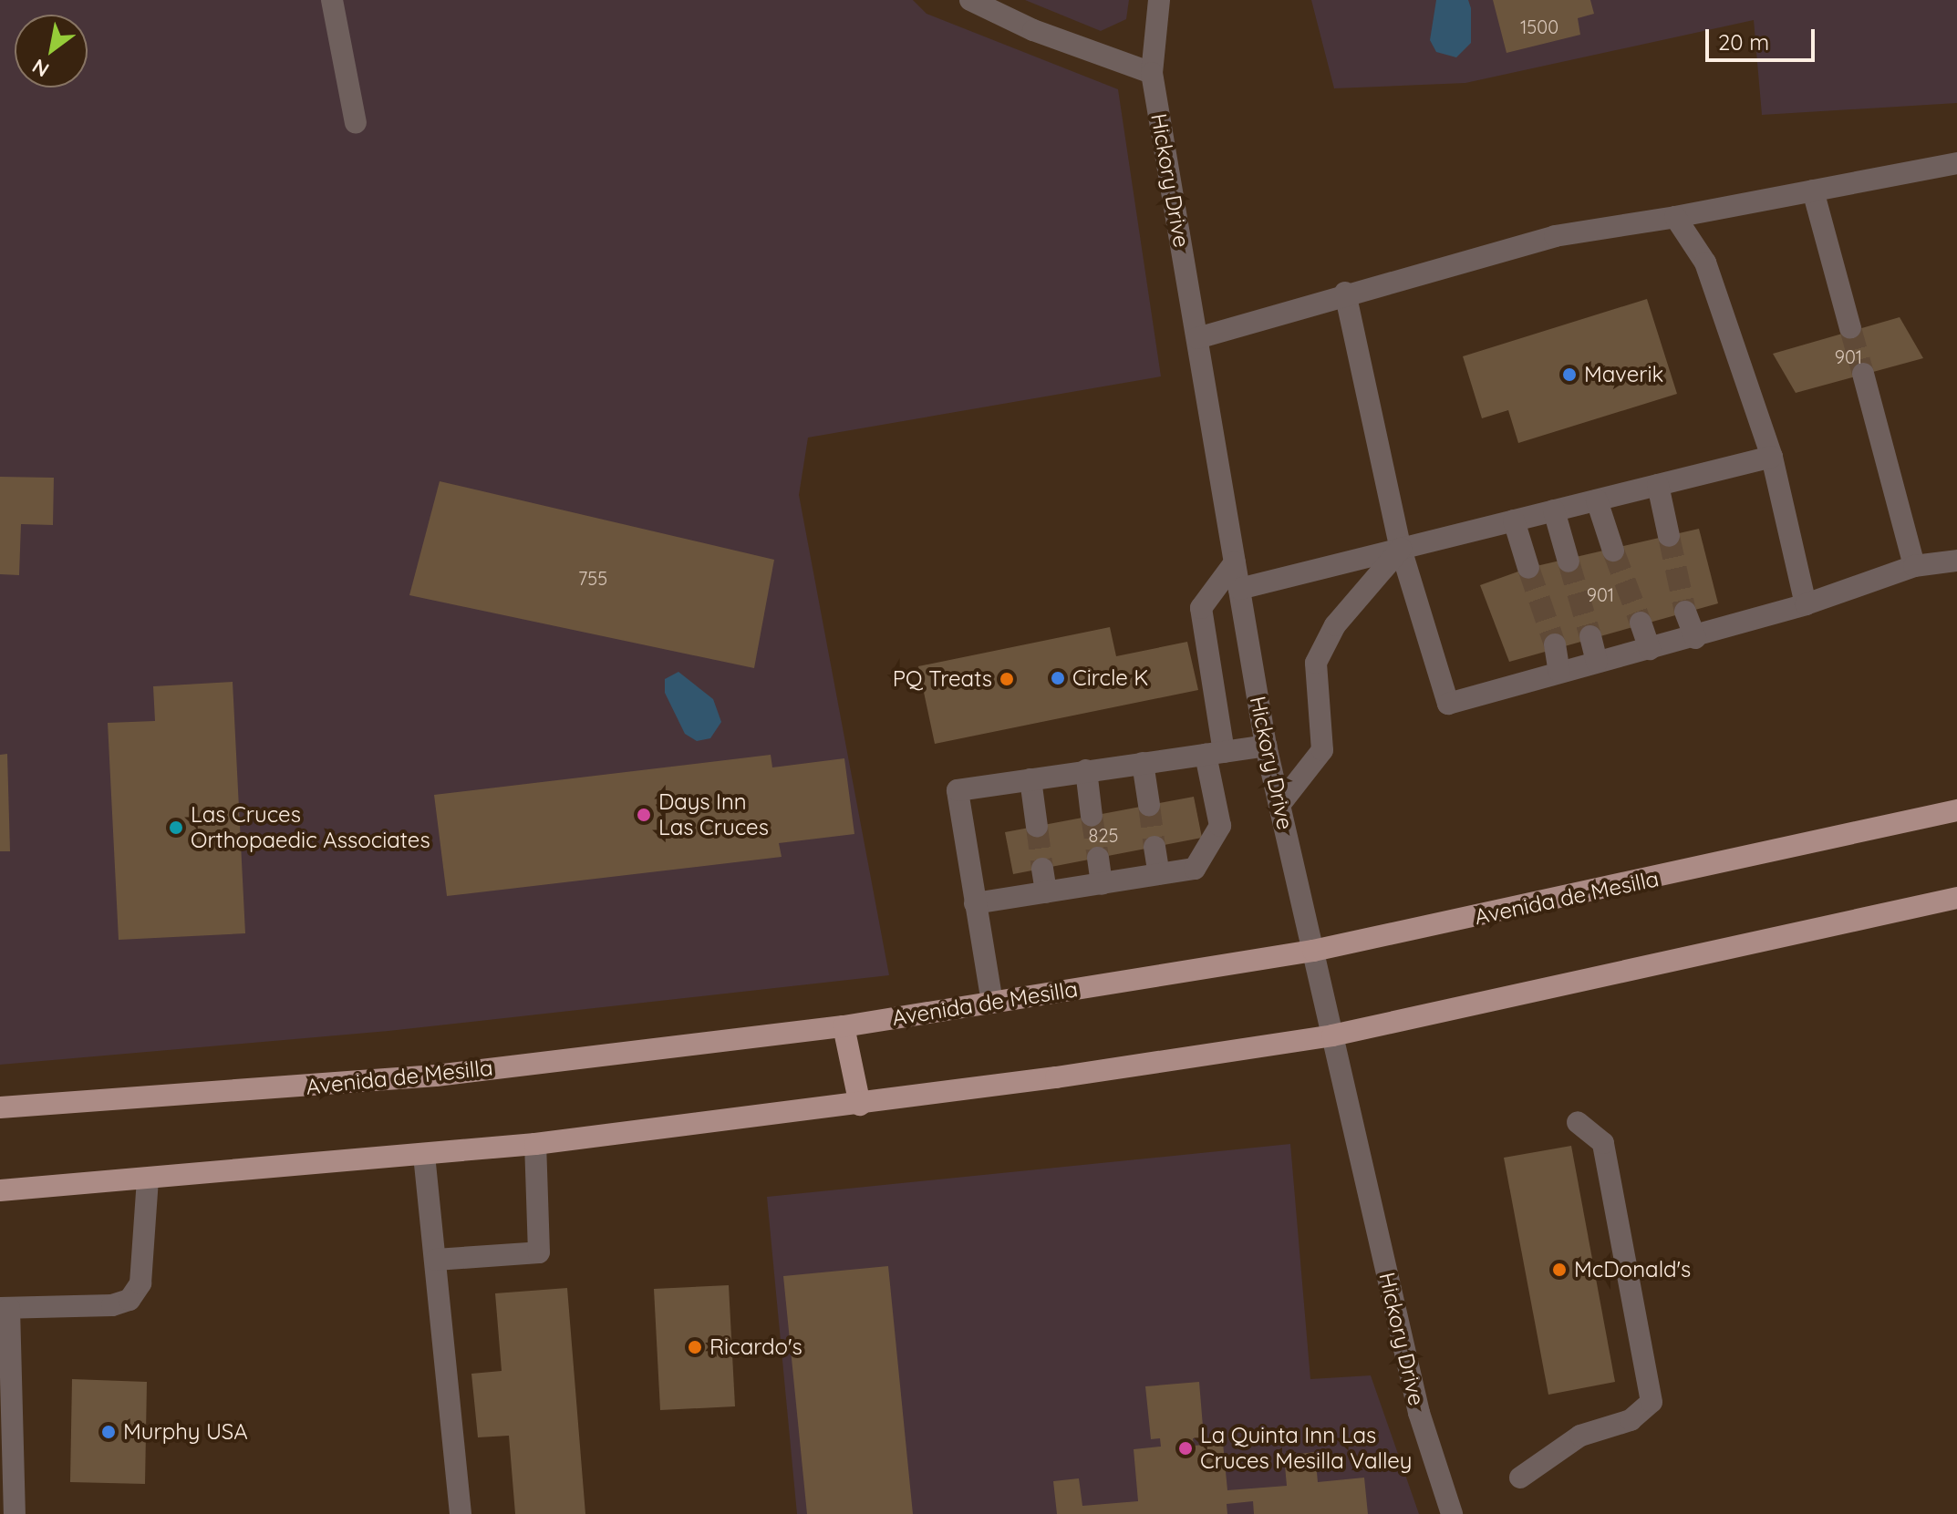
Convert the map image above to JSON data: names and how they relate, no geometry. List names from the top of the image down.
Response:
{
  "streets": {
    "main road": ["Avenida de Mesilla"],
    "street": ["Hickory Drive"]
  },
  "crossings": [
    ["Hickory Drive", "Avenida de Mesilla"]
  ],
  "places": [
    "Maverik",
    "Circle K",
    "PQ Treats",
    "Days Inn Las Cruces",
    "Las Cruces Orthopaedic Associates",
    "McDonald's",
    "Ricardo's",
    "Murphy USA",
    "La Quinta Inn Las Cruces Mesilla Valley"
  ],
  "house_numbers": [
    "1500",
    "901",
    "755",
    "901",
    "825"
  ],
  "scale_bar": "20 m",
  "north": "bottom left"
}
